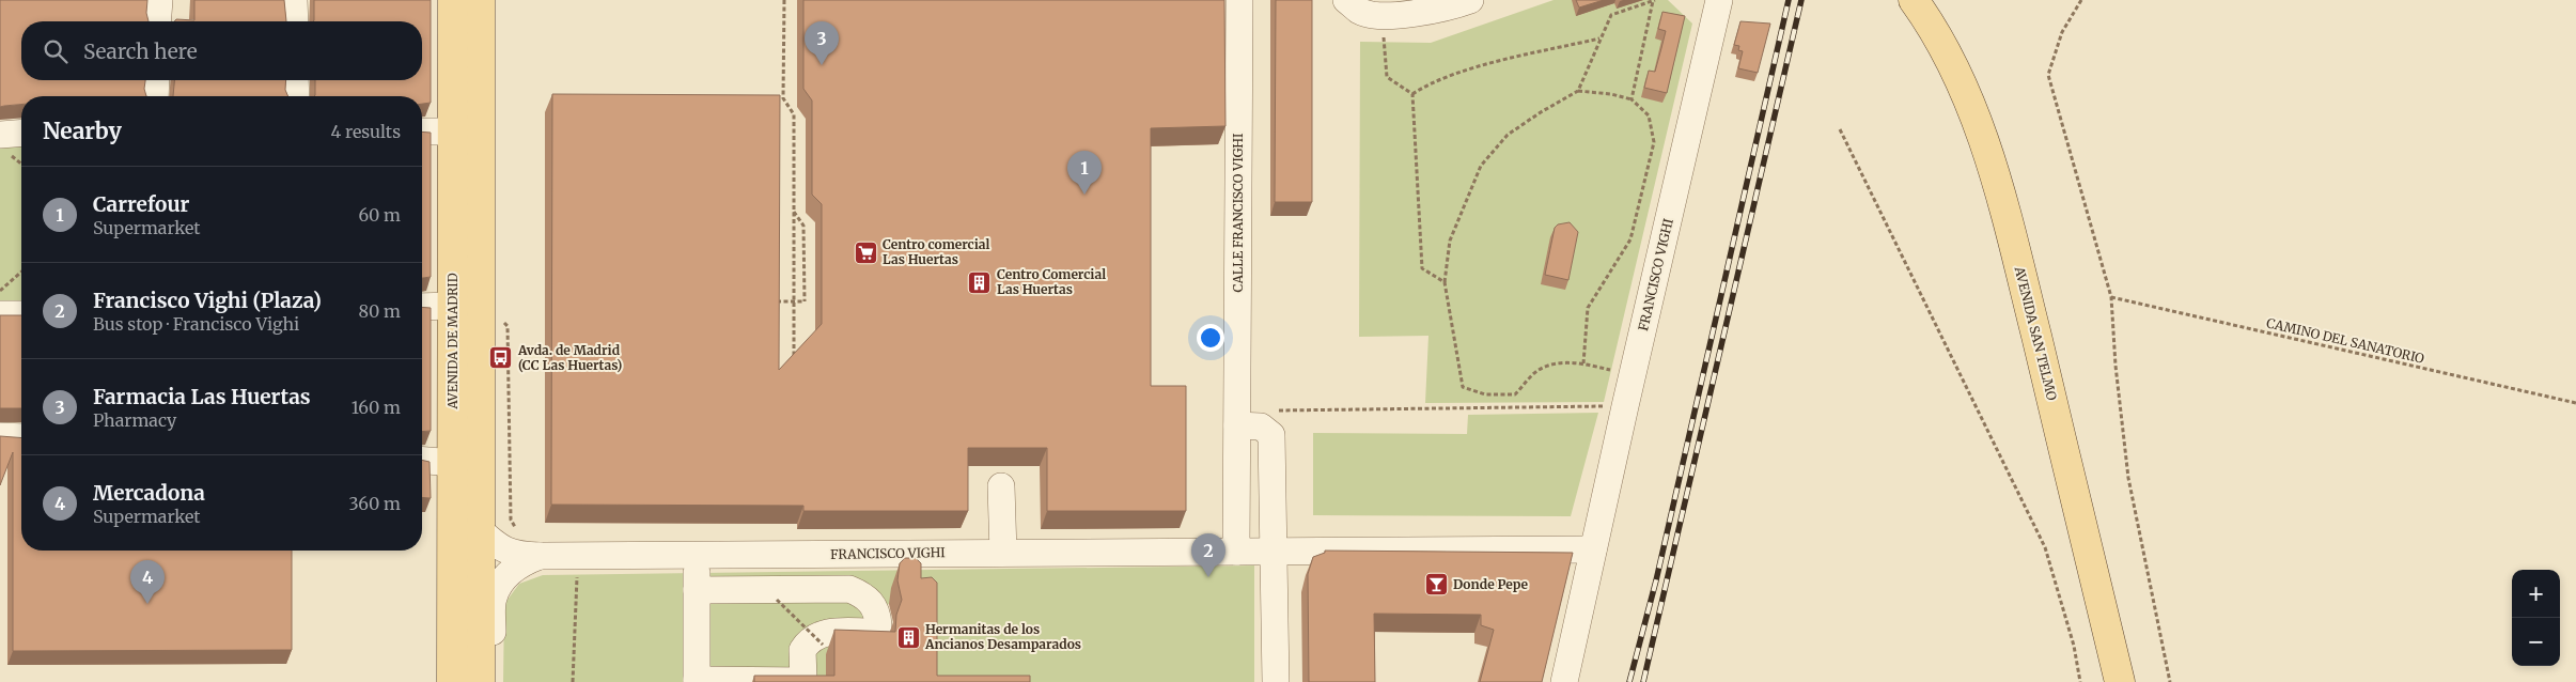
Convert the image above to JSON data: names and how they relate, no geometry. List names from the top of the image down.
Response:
{
  "streets": {
    "main road": ["AVENIDA SAN TELMO", "AVENIDA DE MADRID"],
    "street": ["CALLE FRANCISCO VIGHI", "FRANCISCO VIGHI"],
    "path": ["CAMINO DEL SANATORIO"]
  },
  "crossings": [
    ["CALLE FRANCISCO VIGHI", "FRANCISCO VIGHI"],
    ["FRANCISCO VIGHI", "AVENIDA DE MADRID"]
  ],
  "places": {
    "supermarket": ["Centro comercial Las Huertas"],
    "building": ["Centro Comercial Las Huertas", "Hermanitas de los Ancianos Desamparados"],
    "bus stop": ["Avda. de Madrid (CC Las Huertas)"],
    "bar": ["Donde Pepe"]
  },
  "page": {
    "pins": [
      "3",
      "1",
      "2",
      "4"
    ],
    "search": "Search here",
    "heading": ["Nearby", "4 results"],
    "list": [
      {
        "mark": "1",
        "name": "Carrefour",
        "note": "Supermarket",
        "value": "60 m"
      },
      {
        "mark": "2",
        "name": "Francisco Vighi (Plaza)",
        "note": "Bus stop · Francisco Vighi",
        "value": "80 m"
      },
      {
        "mark": "3",
        "name": "Farmacia Las Huertas",
        "note": "Pharmacy",
        "value": "160 m"
      },
      {
        "mark": "4",
        "name": "Mercadona",
        "note": "Supermarket",
        "value": "360 m"
      }
    ],
    "map_buttons": ["+", "−"]
  }
}
